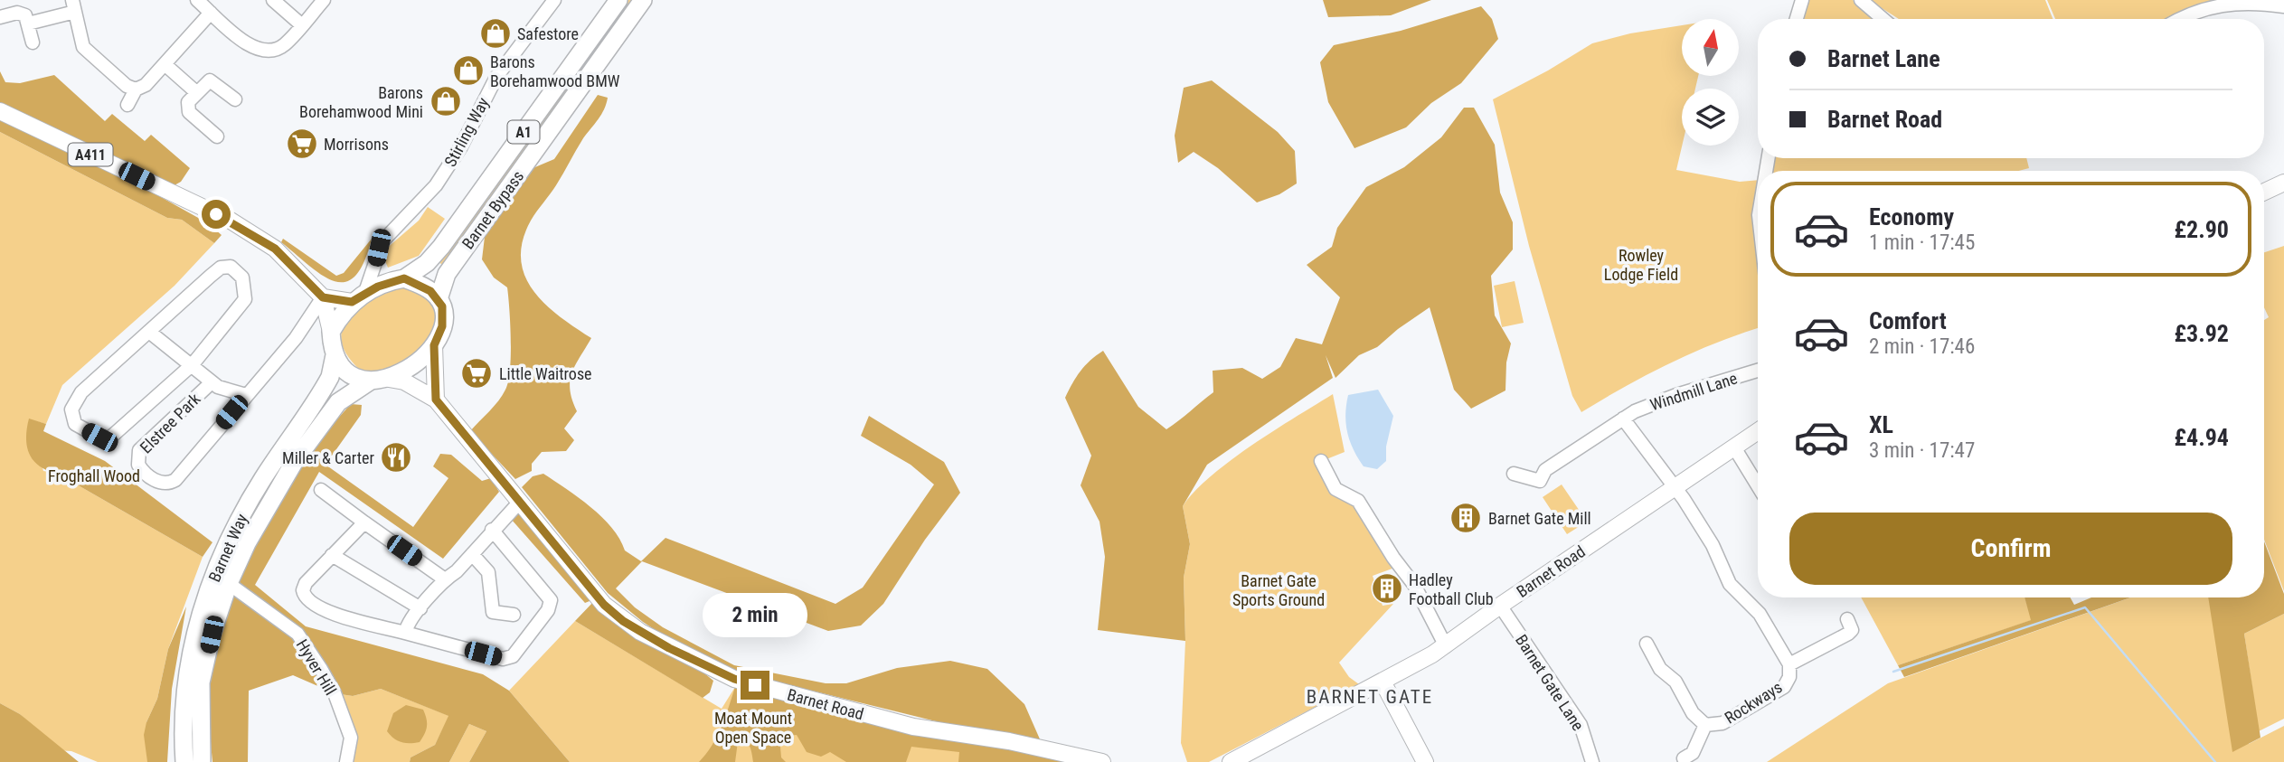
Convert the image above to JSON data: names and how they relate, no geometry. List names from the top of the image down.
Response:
{
  "streets": {
    "highway": ["A1", "Barnet Bypass", "Barnet Way"],
    "main road": ["A411", "Barnet Road"],
    "street": [
      "Stirling Way",
      "Windmill Lane",
      "Elstree Park",
      "Hyver Hill",
      "Barnet Gate Lane",
      "Rockways"
    ]
  },
  "crossings": [
    ["Stirling Way", "Barnet Bypass"],
    ["Stirling Way", "Barnet Way"],
    ["Stirling Way", "Barnet Road"],
    ["A411", "Elstree Park"],
    ["Barnet Bypass", "Barnet Way"],
    ["Barnet Bypass", "Barnet Road"],
    ["Barnet Way", "Barnet Road"],
    ["Barnet Way", "Hyver Hill"],
    ["Barnet Road", "Barnet Gate Lane"],
    ["Barnet Road", "Rockways"]
  ],
  "districts": ["BARNET GATE"],
  "parks": [
    "Rowley Lodge Field",
    "Froghall Wood",
    "Barnet Gate Sports Ground",
    "Moat Mount Open Space"
  ],
  "places": {
    "shop": ["Safestore", "Barons Borehamwood BMW", "Barons Borehamwood Mini"],
    "supermarket": ["Morrisons", "Little Waitrose"],
    "restaurant": ["Miller & Carter"],
    "building": ["Barnet Gate Mill", "Hadley Football Club"]
  },
  "north": "top",
  "page": {
    "banner": ["Barnet Lane", "Barnet Road"],
    "list": [
      {
        "name": "Economy",
        "note": "1 min · 17:45",
        "value": "£2.90"
      },
      {
        "name": "Comfort",
        "note": "2 min · 17:46",
        "value": "£3.92"
      },
      {
        "name": "XL",
        "note": "3 min · 17:47",
        "value": "£4.94"
      }
    ],
    "buttons": "Confirm",
    "bubble": "2 min"
  }
}
